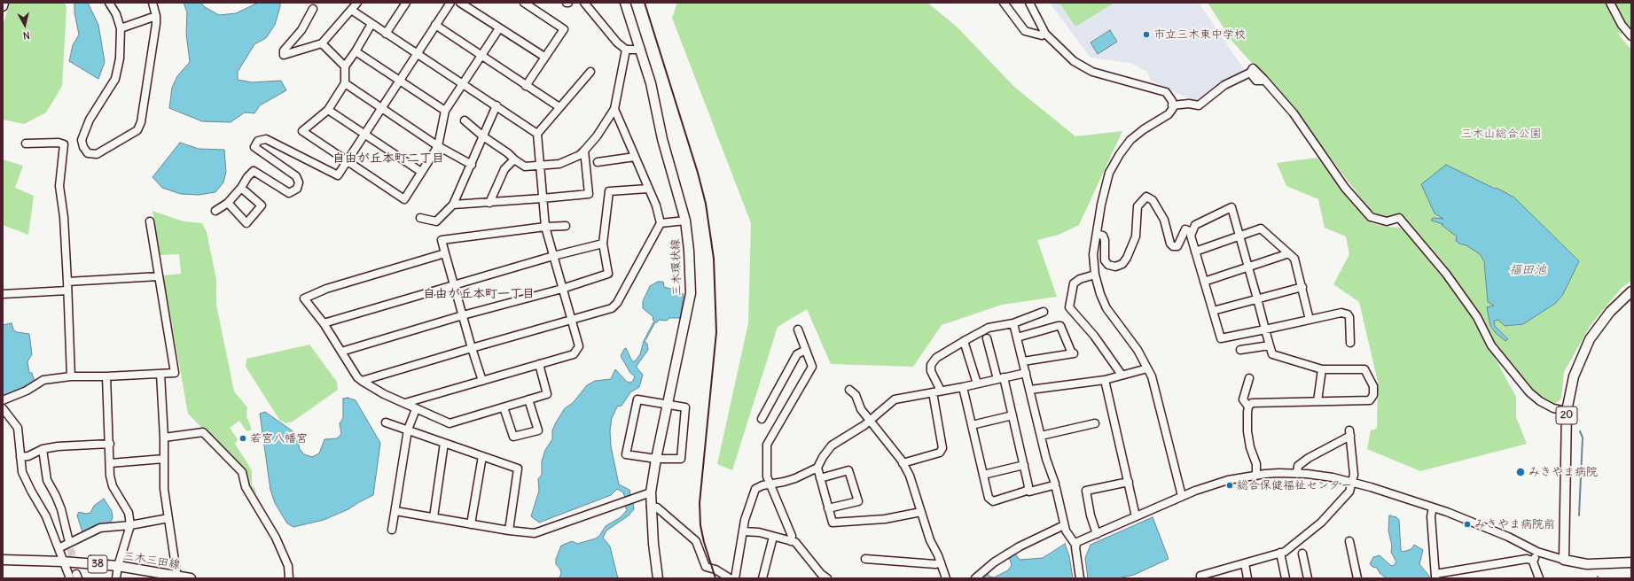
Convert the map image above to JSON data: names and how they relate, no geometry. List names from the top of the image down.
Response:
{
  "streets": {
    "main road": [
      "三木環状線",
      "20",
      "三木三田線",
      "38"
    ]
  },
  "districts": ["自由が丘本町二丁目", "自由が丘本町一丁目"],
  "water": ["福田池"],
  "parks": ["三木山総合公園"],
  "places": [
    "市立三木東中学校",
    "若宮八幡宮",
    "みきやま病院",
    "総合保健福祉センター",
    "みきやま病院前"
  ],
  "north": "bottom"
}
